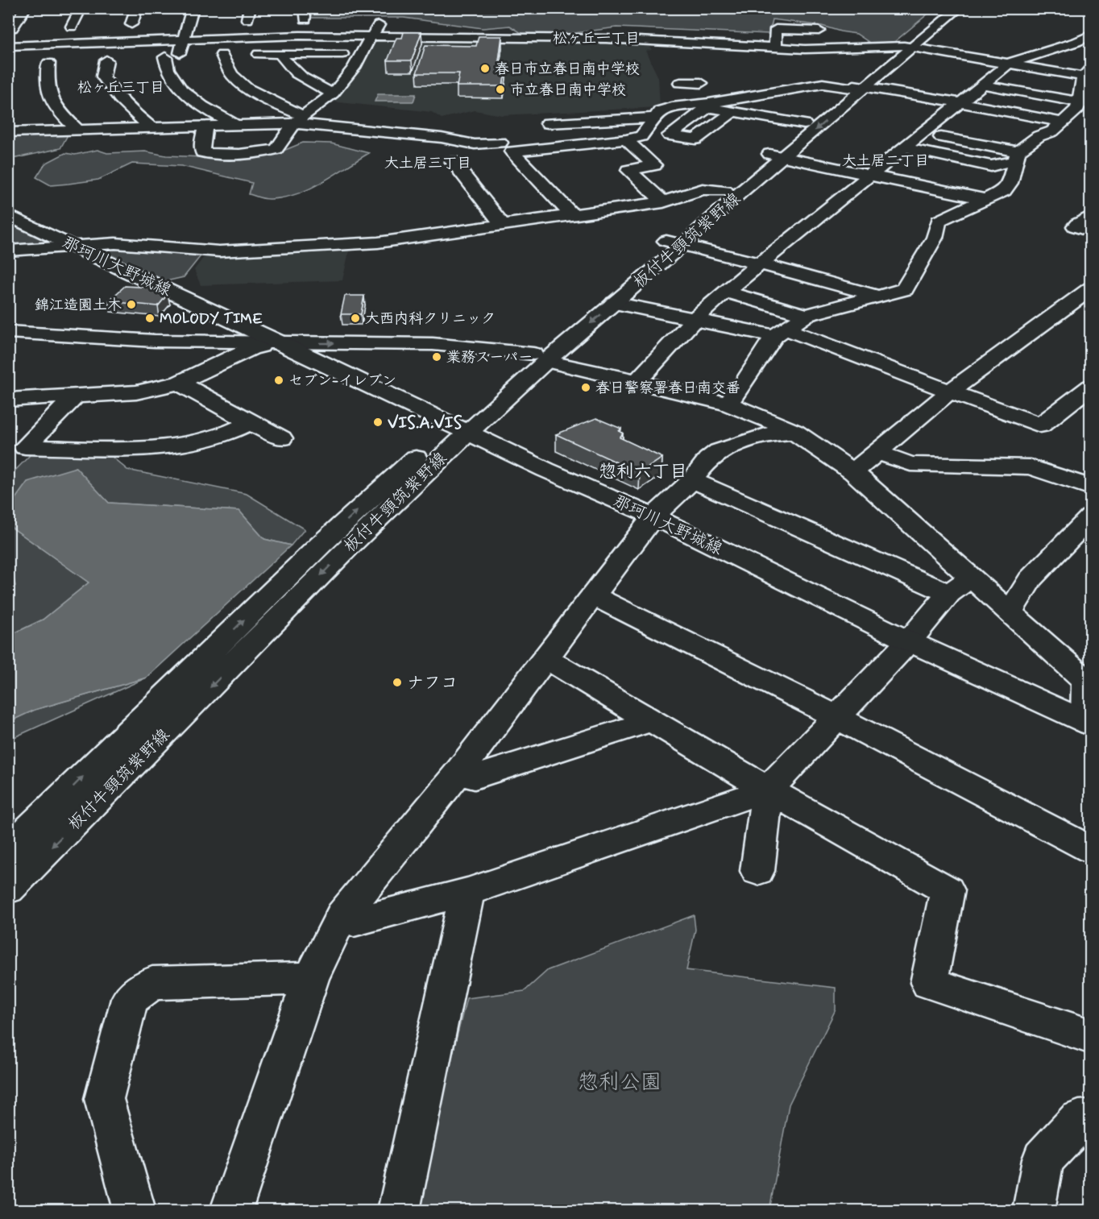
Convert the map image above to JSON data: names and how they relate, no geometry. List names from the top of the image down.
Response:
{
  "streets": {
    "street": ["板付牛頸筑紫野線", "那珂川大野城線"]
  },
  "crossings": [
    ["板付牛頸筑紫野線", "那珂川大野城線"]
  ],
  "districts": [
    "松ヶ丘一丁目",
    "松ヶ丘三丁目",
    "大土居二丁目",
    "大土居三丁目",
    "惣利六丁目"
  ],
  "parks": ["惣利公園"],
  "places": [
    "春日市立春日南中学校",
    "市立春日南中学校",
    "錦江造園土木",
    "MOLODY TIME",
    "大西内科クリニック",
    "業務スーパー",
    "セブン-イレブン",
    "春日警察署春日南交番",
    "VIS.A.VIS",
    "ナフコ"
  ]
}
